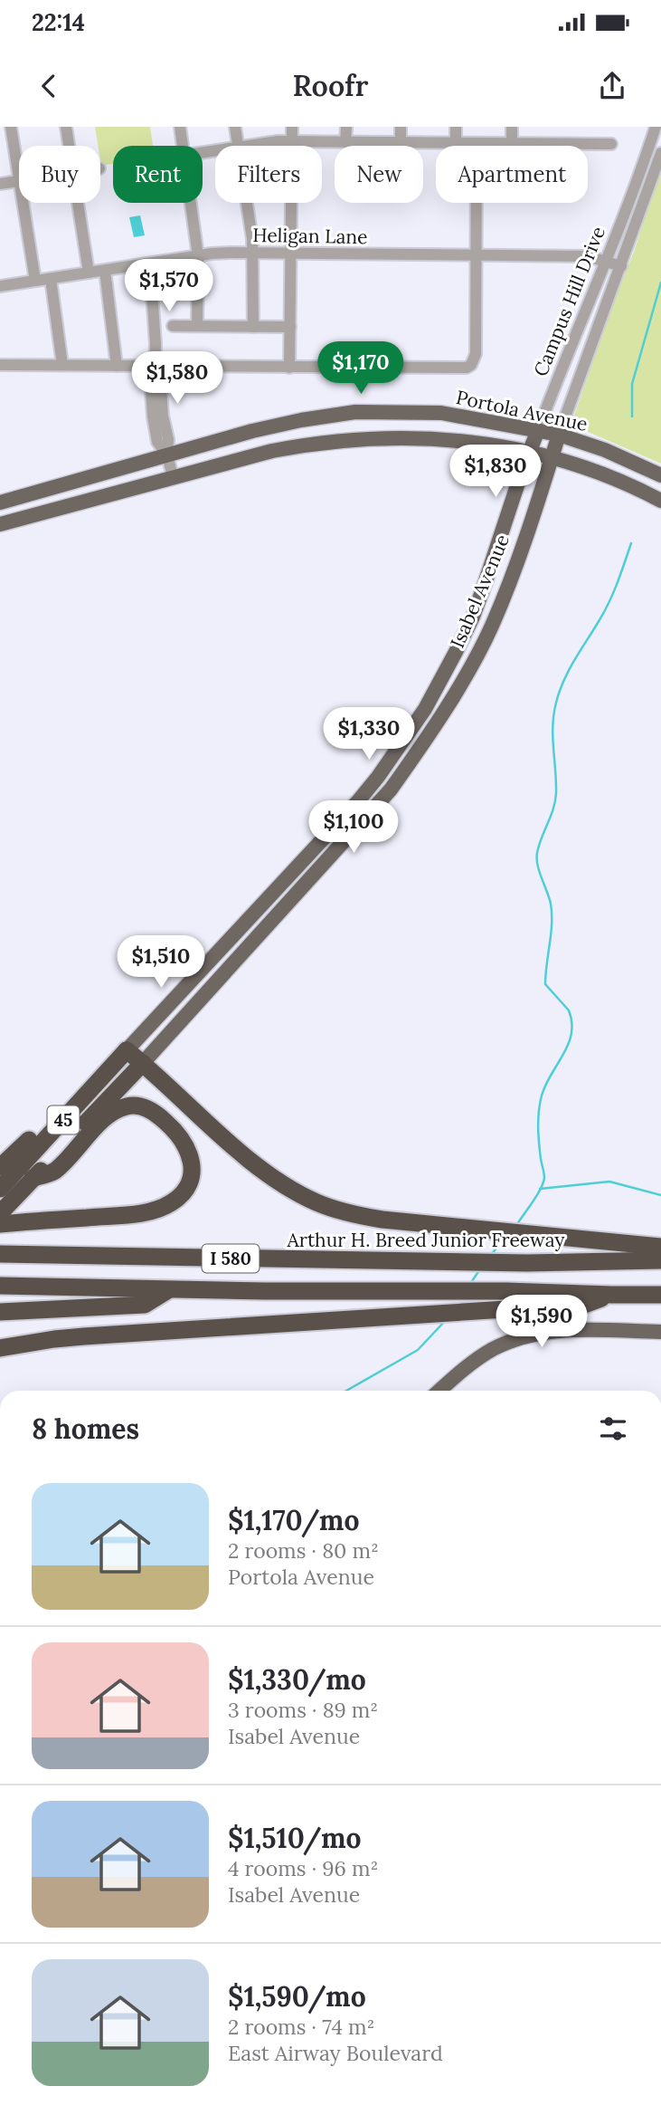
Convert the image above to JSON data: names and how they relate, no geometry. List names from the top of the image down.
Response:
{
  "streets": {
    "highway": [
      "Isabel Avenue",
      "45",
      "Arthur H. Breed Junior Freeway",
      "I 580"
    ],
    "main road": ["Campus Hill Drive", "Portola Avenue"],
    "street": ["Heligan Lane"]
  },
  "crossings": [
    ["Heligan Lane", "Campus Hill Drive"],
    ["Campus Hill Drive", "Portola Avenue"],
    ["Campus Hill Drive", "Isabel Avenue"],
    ["Portola Avenue", "Isabel Avenue"]
  ],
  "page": {
    "status": "22:14",
    "header": "Roofr",
    "chip": [
      "Buy",
      "Rent",
      "Filters",
      "New",
      "Apartment"
    ],
    "price": [
      "$1,570",
      "$1,170",
      "$1,580",
      "$1,830",
      "$1,330",
      "$1,100",
      "$1,510",
      "$1,590"
    ],
    "heading": "8 homes",
    "list": [
      {
        "name": "$1,170/mo",
        "note": "2 rooms · 80 m² · Portola Avenue"
      },
      {
        "name": "$1,330/mo",
        "note": "3 rooms · 89 m² · Isabel Avenue"
      },
      {
        "name": "$1,510/mo",
        "note": "4 rooms · 96 m² · Isabel Avenue"
      },
      {
        "name": "$1,590/mo",
        "note": "2 rooms · 74 m² · East Airway Boulevard"
      }
    ]
  }
}
